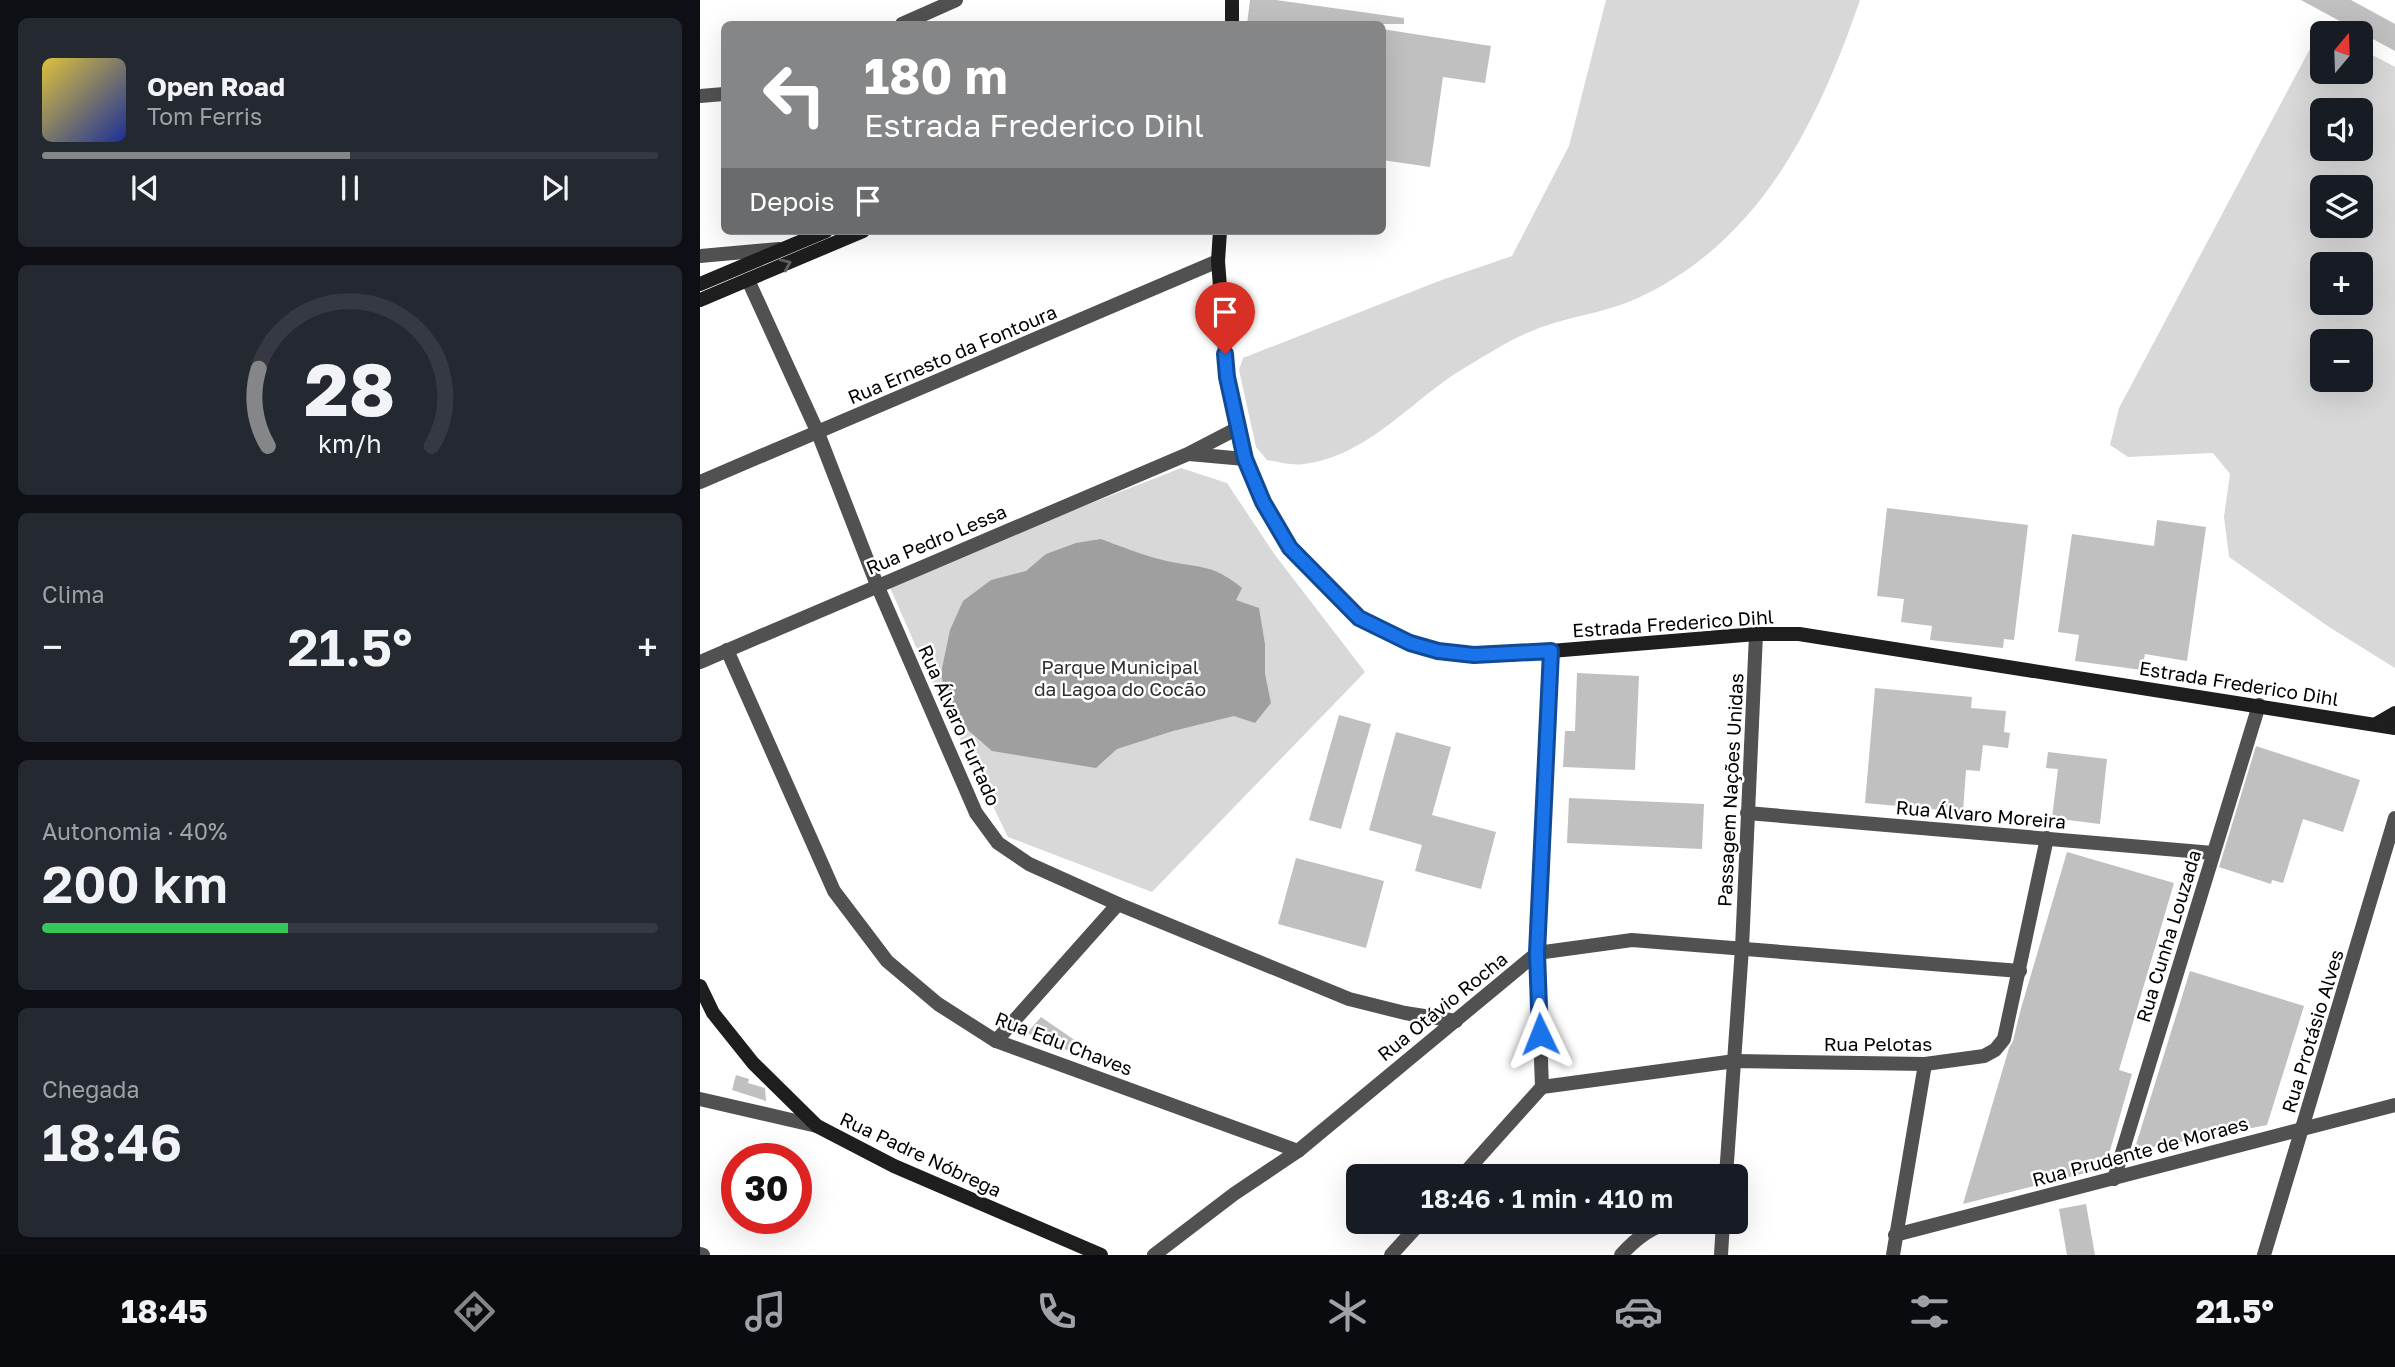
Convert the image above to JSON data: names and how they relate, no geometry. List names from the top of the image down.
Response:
{
  "streets": {
    "main road": ["Estrada Frederico Dihl", "Rua Padre Nóbrega"],
    "street": [
      "Rua Ernesto da Fontoura",
      "Rua Pedro Lessa",
      "Rua Álvaro Furtado",
      "Passagem Nações Unidas",
      "Rua Álvaro Moreira",
      "Rua Cunha Louzada",
      "Rua Otávio Rocha",
      "Rua Protásio Alves",
      "Rua Edu Chaves",
      "Rua Pelotas",
      "Rua Prudente de Moraes"
    ]
  },
  "crossings": [
    ["Rua Ernesto da Fontoura", "Estrada Frederico Dihl"],
    ["Rua Ernesto da Fontoura", "Rua Álvaro Furtado"],
    ["Rua Pedro Lessa", "Estrada Frederico Dihl"],
    ["Rua Pedro Lessa", "Rua Álvaro Furtado"],
    ["Rua Pedro Lessa", "Rua Edu Chaves"],
    ["Estrada Frederico Dihl", "Passagem Nações Unidas"],
    ["Estrada Frederico Dihl", "Rua Cunha Louzada"],
    ["Rua Álvaro Furtado", "Rua Otávio Rocha"],
    ["Passagem Nações Unidas", "Rua Álvaro Moreira"],
    ["Passagem Nações Unidas", "Rua Otávio Rocha"],
    ["Passagem Nações Unidas", "Rua Pelotas"],
    ["Rua Álvaro Moreira", "Rua Cunha Louzada"],
    ["Rua Álvaro Moreira", "Rua Pelotas"],
    ["Rua Cunha Louzada", "Rua Prudente de Moraes"],
    ["Rua Otávio Rocha", "Rua Edu Chaves"],
    ["Rua Otávio Rocha", "Rua Pelotas"],
    ["Rua Protásio Alves", "Rua Prudente de Moraes"]
  ],
  "parks": ["Parque Municipal da Lagoa do Cocão"],
  "north": "top",
  "page": {
    "map_buttons": ["+", "−"],
    "turn": ["180 m", "Estrada Frederico Dihl"],
    "song": ["Open Road", "Tom Ferris"],
    "then": "Depois",
    "tile": [
      "Clima",
      ["Autonomia · 40%", "200 km"],
      ["Chegada", "18:46"]
    ],
    "heat": ["−", "21.5°", "+"],
    "limit": "30",
    "trip": "18:46 · 1 min · 410 m",
    "tabs": ["18:45", "21.5°"],
    "gauge": ["28", "km/h"]
  }
}
